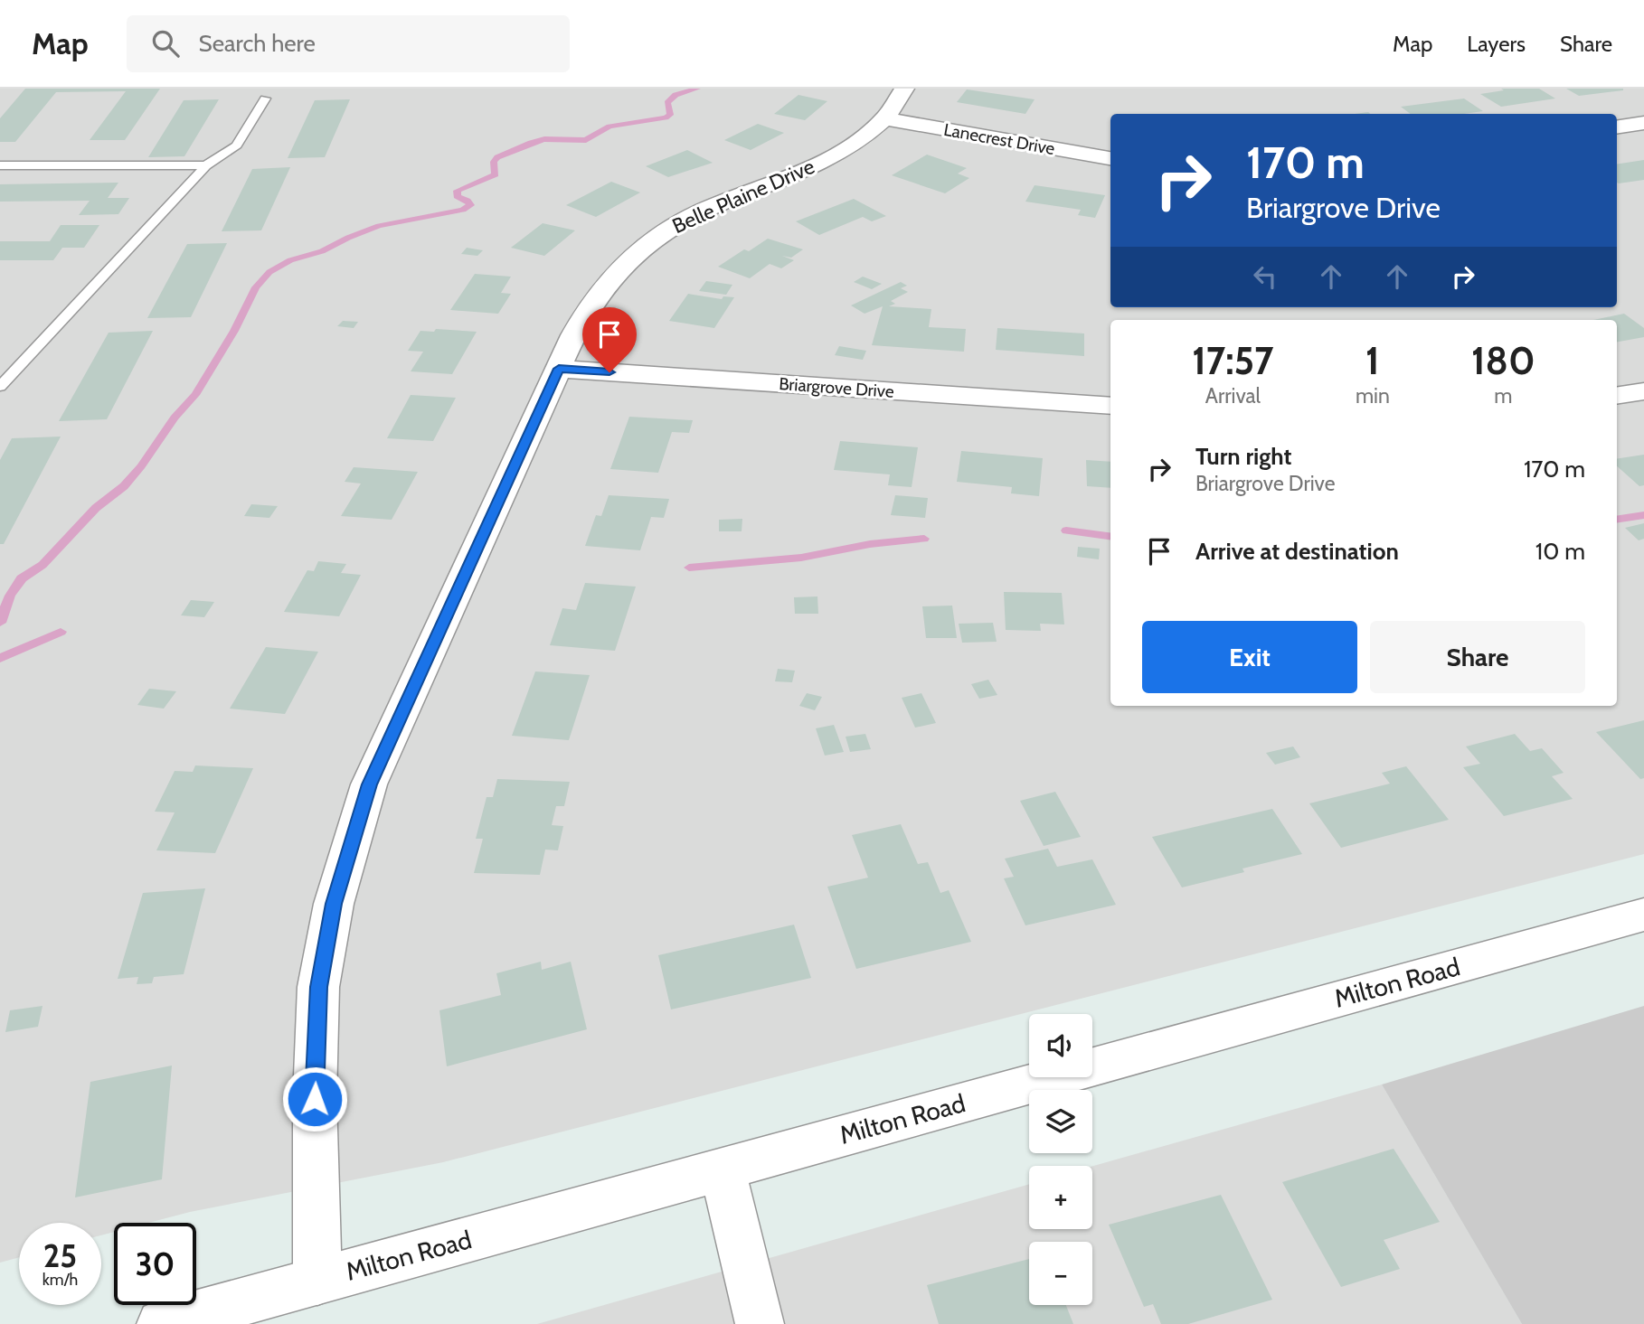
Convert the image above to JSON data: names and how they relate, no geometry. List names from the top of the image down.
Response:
{
  "streets": {
    "street": [
      "Lanecrest Drive",
      "Belle Plaine Drive",
      "Briargrove Drive",
      "Milton Road"
    ]
  },
  "crossings": [
    ["Lanecrest Drive", "Belle Plaine Drive"],
    ["Belle Plaine Drive", "Briargrove Drive"],
    ["Belle Plaine Drive", "Milton Road"]
  ],
  "page": {
    "header": "Map",
    "search": "Search here",
    "nav": ["Map", "Layers", "Share"],
    "turn": ["170 m", "Briargrove Drive"],
    "eta": [
      "17:57",
      "Arrival",
      "1",
      "min",
      "180",
      "m"
    ],
    "list": [
      {
        "name": "Turn right",
        "note": "Briargrove Drive",
        "value": "170 m"
      },
      {
        "name": "Arrive at destination",
        "value": "10 m"
      }
    ],
    "buttons": ["Exit", "Share"],
    "map_buttons": ["+", "−"],
    "speed": "25 km/h",
    "limit": "30"
  }
}
